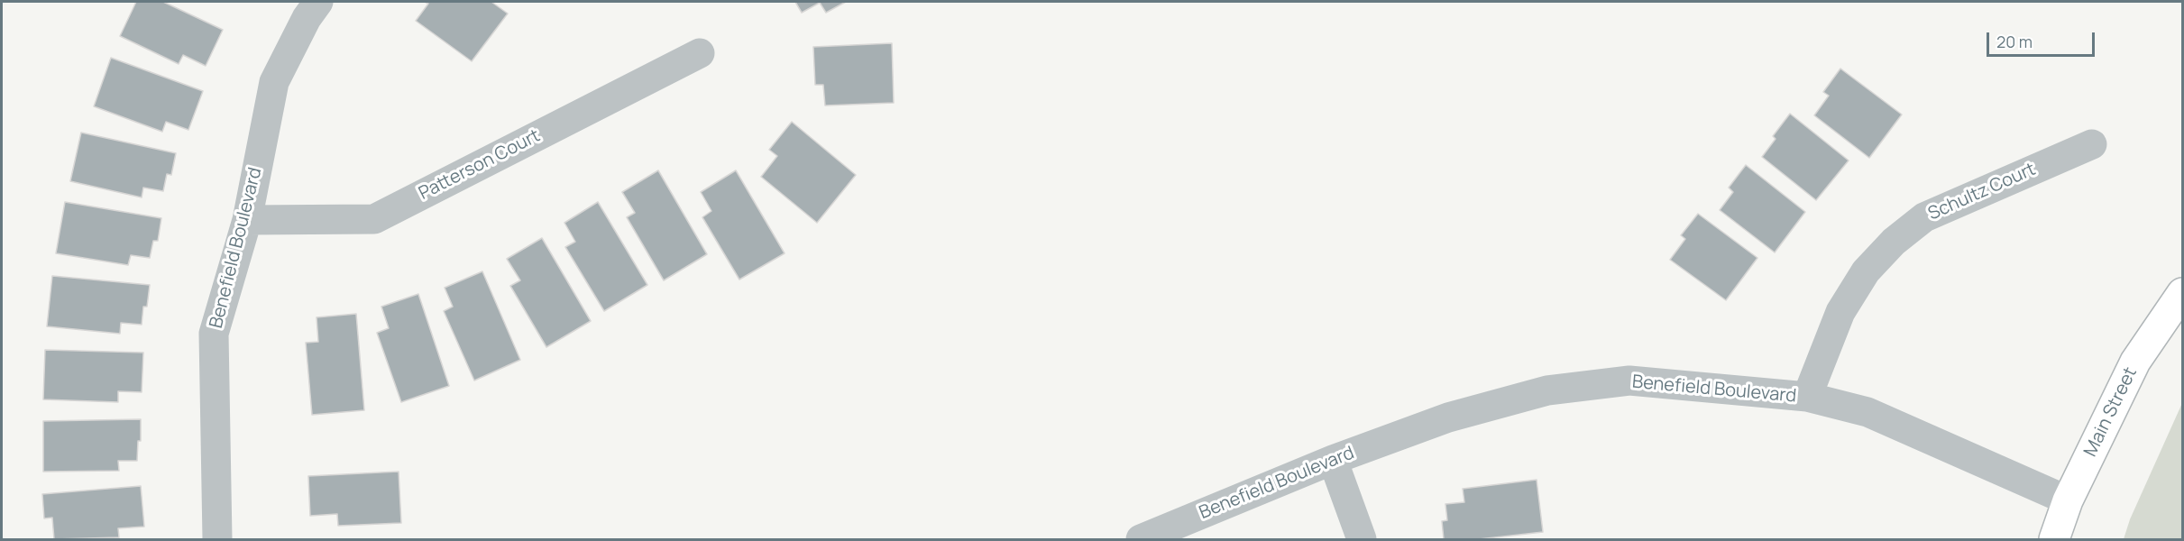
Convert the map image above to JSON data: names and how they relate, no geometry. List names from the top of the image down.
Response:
{
  "streets": {
    "main road": ["Main Street"],
    "street": ["Patterson Court", "Schultz Court", "Benefield Boulevard"]
  },
  "crossings": [
    ["Patterson Court", "Benefield Boulevard"],
    ["Schultz Court", "Benefield Boulevard"],
    ["Benefield Boulevard", "Main Street"]
  ],
  "scale_bar": "20 m"
}
